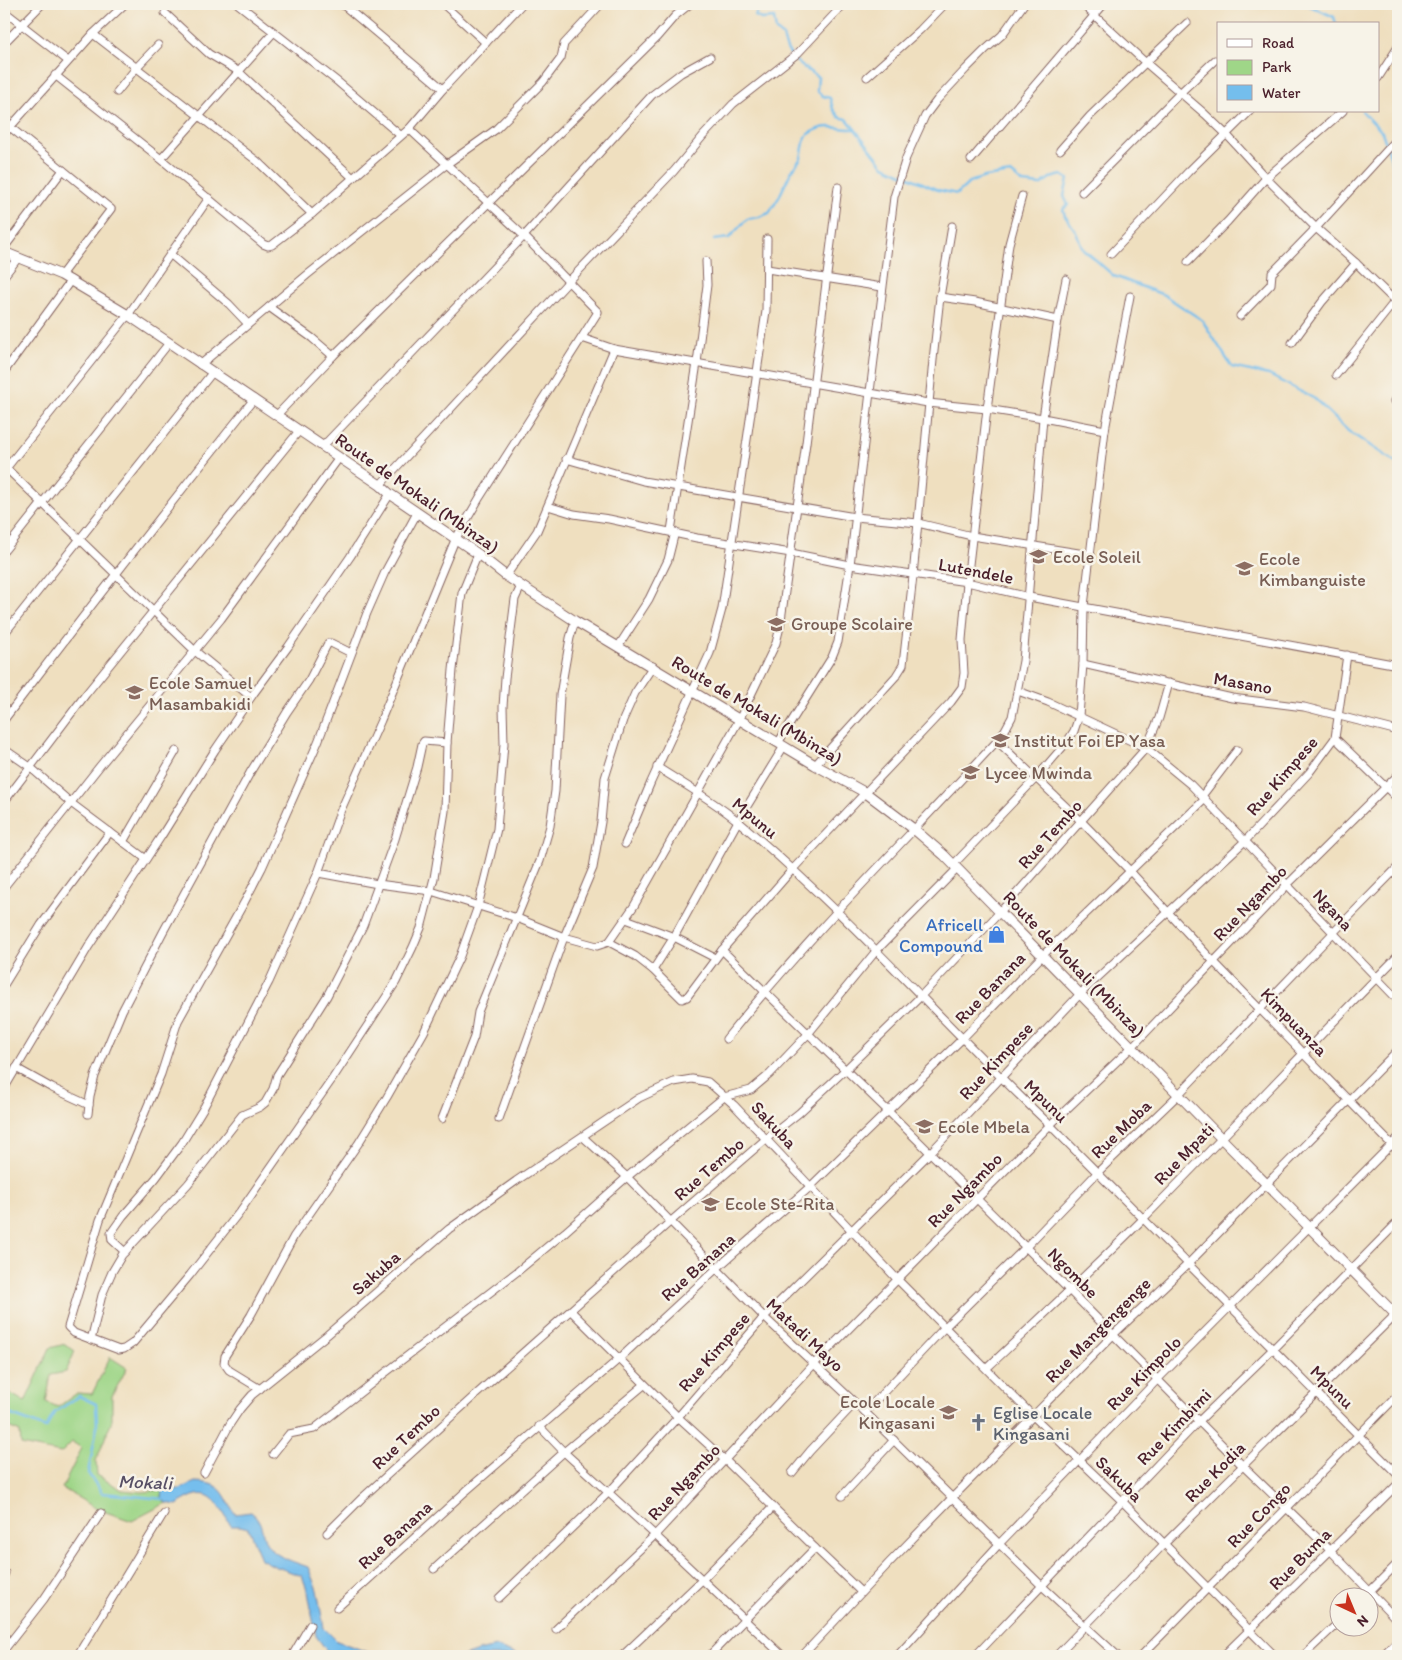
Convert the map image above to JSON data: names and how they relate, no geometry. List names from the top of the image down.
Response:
{
  "streets": {
    "street": [
      "Route de Mokali (Mbinza)",
      "Lutendele",
      "Masano",
      "Rue Kimpese",
      "Mpunu",
      "Rue Tembo",
      "Rue Ngambo",
      "Ngana",
      "Rue Banana",
      "Kimpuanza",
      "Sakuba",
      "Rue Moba",
      "Rue Mpati",
      "Ngombe",
      "Rue Mangengenge",
      "Matadi Mayo",
      "Rue Kimpolo",
      "Rue Kimbimi",
      "Rue Kodia",
      "Rue Congo",
      "Rue Buma"
    ]
  },
  "crossings": [
    ["Route de Mokali (Mbinza)", "Rue Kimpese"],
    ["Route de Mokali (Mbinza)", "Rue Tembo"],
    ["Route de Mokali (Mbinza)", "Rue Ngambo"],
    ["Route de Mokali (Mbinza)", "Rue Banana"],
    ["Route de Mokali (Mbinza)", "Rue Moba"],
    ["Route de Mokali (Mbinza)", "Rue Mpati"],
    ["Route de Mokali (Mbinza)", "Rue Mangengenge"],
    ["Route de Mokali (Mbinza)", "Rue Kimpolo"],
    ["Route de Mokali (Mbinza)", "Rue Kimbimi"],
    ["Route de Mokali (Mbinza)", "Rue Kodia"],
    ["Lutendele", "Rue Kimpese"],
    ["Masano", "Rue Kimpese"],
    ["Masano", "Rue Tembo"],
    ["Rue Kimpese", "Mpunu"],
    ["Rue Kimpese", "Ngana"],
    ["Rue Kimpese", "Kimpuanza"],
    ["Rue Kimpese", "Sakuba"],
    ["Rue Kimpese", "Ngombe"],
    ["Rue Kimpese", "Matadi Mayo"],
    ["Mpunu", "Rue Tembo"],
    ["Mpunu", "Rue Ngambo"],
    ["Mpunu", "Rue Banana"],
    ["Mpunu", "Rue Moba"],
    ["Mpunu", "Rue Mpati"],
    ["Mpunu", "Rue Mangengenge"],
    ["Mpunu", "Rue Kimpolo"],
    ["Mpunu", "Rue Kimbimi"],
    ["Mpunu", "Rue Kodia"],
    ["Mpunu", "Rue Congo"],
    ["Rue Tembo", "Ngana"],
    ["Rue Tembo", "Kimpuanza"],
    ["Rue Tembo", "Sakuba"],
    ["Rue Tembo", "Ngombe"],
    ["Rue Tembo", "Matadi Mayo"],
    ["Rue Ngambo", "Ngana"],
    ["Rue Ngambo", "Kimpuanza"],
    ["Rue Ngambo", "Sakuba"],
    ["Rue Ngambo", "Ngombe"],
    ["Rue Ngambo", "Matadi Mayo"],
    ["Ngana", "Rue Banana"],
    ["Ngana", "Rue Moba"],
    ["Ngana", "Rue Mpati"],
    ["Rue Banana", "Kimpuanza"],
    ["Rue Banana", "Sakuba"],
    ["Rue Banana", "Ngombe"],
    ["Rue Banana", "Matadi Mayo"],
    ["Kimpuanza", "Rue Moba"],
    ["Kimpuanza", "Rue Mpati"],
    ["Kimpuanza", "Rue Mangengenge"],
    ["Kimpuanza", "Rue Kimpolo"],
    ["Sakuba", "Rue Moba"],
    ["Sakuba", "Rue Mpati"],
    ["Sakuba", "Rue Mangengenge"],
    ["Sakuba", "Matadi Mayo"],
    ["Sakuba", "Rue Kimpolo"],
    ["Sakuba", "Rue Kimbimi"],
    ["Sakuba", "Rue Kodia"],
    ["Sakuba", "Rue Congo"],
    ["Sakuba", "Rue Buma"],
    ["Rue Moba", "Ngombe"],
    ["Rue Moba", "Matadi Mayo"],
    ["Rue Mpati", "Ngombe"],
    ["Ngombe", "Rue Mangengenge"],
    ["Ngombe", "Rue Kimpolo"],
    ["Ngombe", "Rue Kimbimi"],
    ["Ngombe", "Rue Kodia"],
    ["Ngombe", "Rue Congo"],
    ["Ngombe", "Rue Buma"],
    ["Rue Mangengenge", "Matadi Mayo"],
    ["Matadi Mayo", "Rue Kimpolo"],
    ["Matadi Mayo", "Rue Kimbimi"],
    ["Matadi Mayo", "Rue Kodia"]
  ],
  "water": ["Mokali"],
  "places": {
    "school or university": [
      "Ecole Soleil",
      "Ecole Kimbanguiste",
      "Groupe Scolaire",
      "Ecole Samuel Masambakidi",
      "Institut Foi EP Yasa",
      "Lycee Mwinda",
      "Ecole Mbela",
      "Ecole Ste-Rita",
      "Ecole Locale Kingasani"
    ],
    "shop": ["Africell Compound"],
    "church": ["Eglise Locale Kingasani"]
  },
  "legend": ["Road", "Park", "Water"],
  "north": "bottom right"
}
